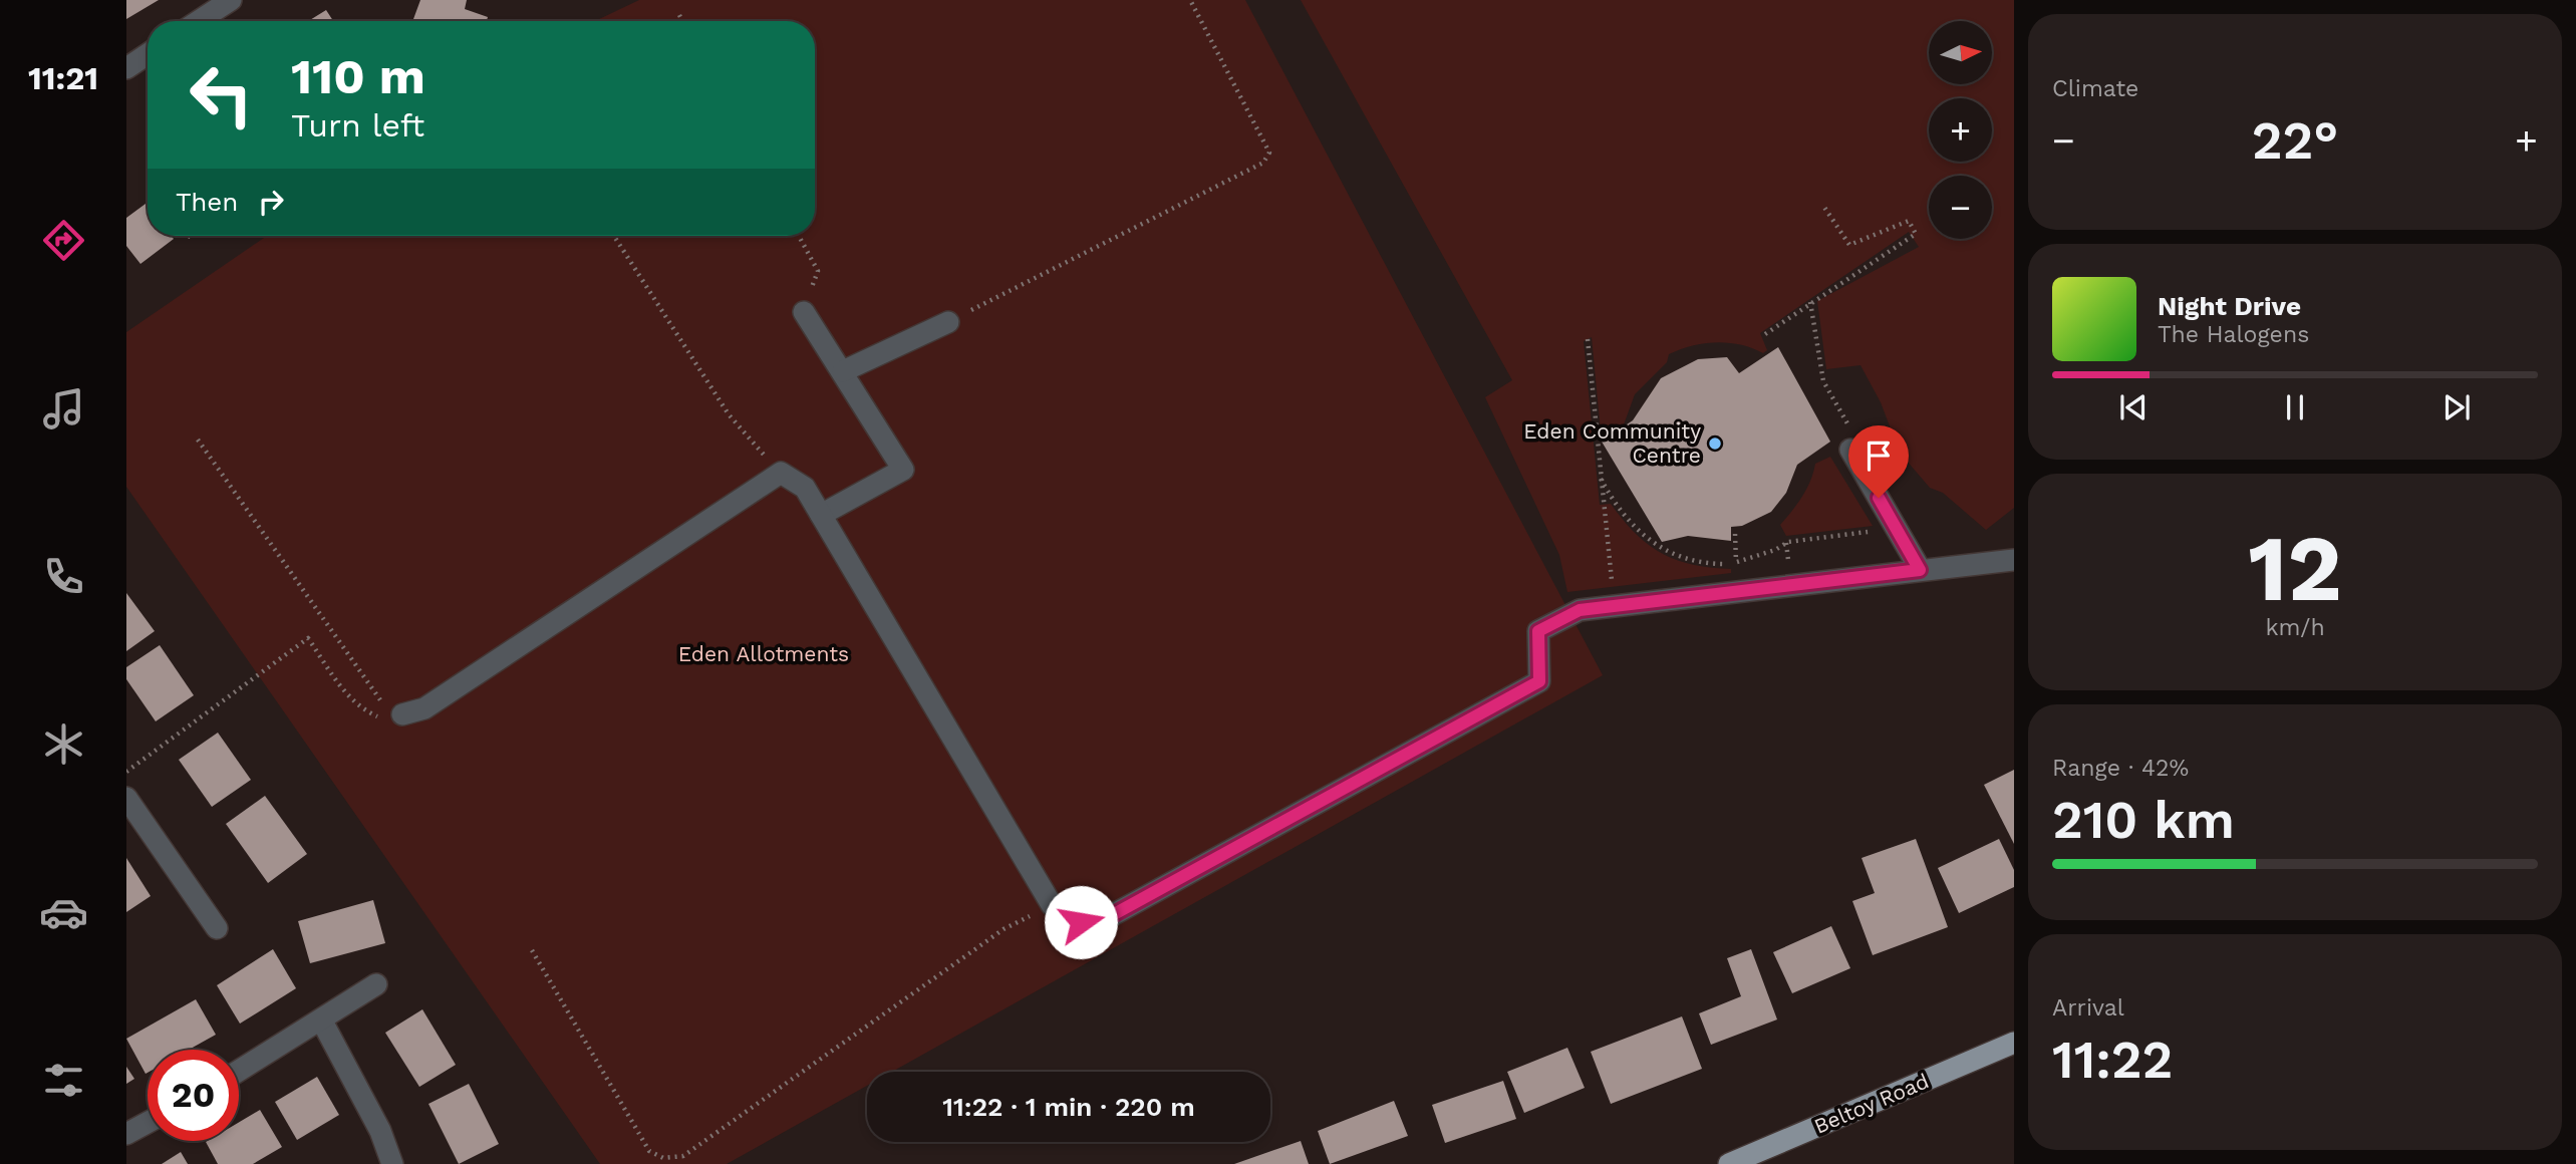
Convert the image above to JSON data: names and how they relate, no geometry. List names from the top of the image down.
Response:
{
  "streets": {
    "main road": ["Beltoy Road"]
  },
  "parks": ["Eden Allotments"],
  "places": ["Eden Community Centre"],
  "north": "right",
  "page": {
    "tabs": "11:21",
    "tile": [
      "Climate",
      ["12", "km/h"],
      ["Range · 42%", "210 km"],
      ["Arrival", "11:22"]
    ],
    "map_buttons": ["+", "−"],
    "turn": ["110 m", "Turn left"],
    "heat": ["−", "22°", "+"],
    "then": "Then",
    "song": ["Night Drive", "The Halogens"],
    "limit": "20",
    "trip": "11:22 · 1 min · 220 m"
  }
}
